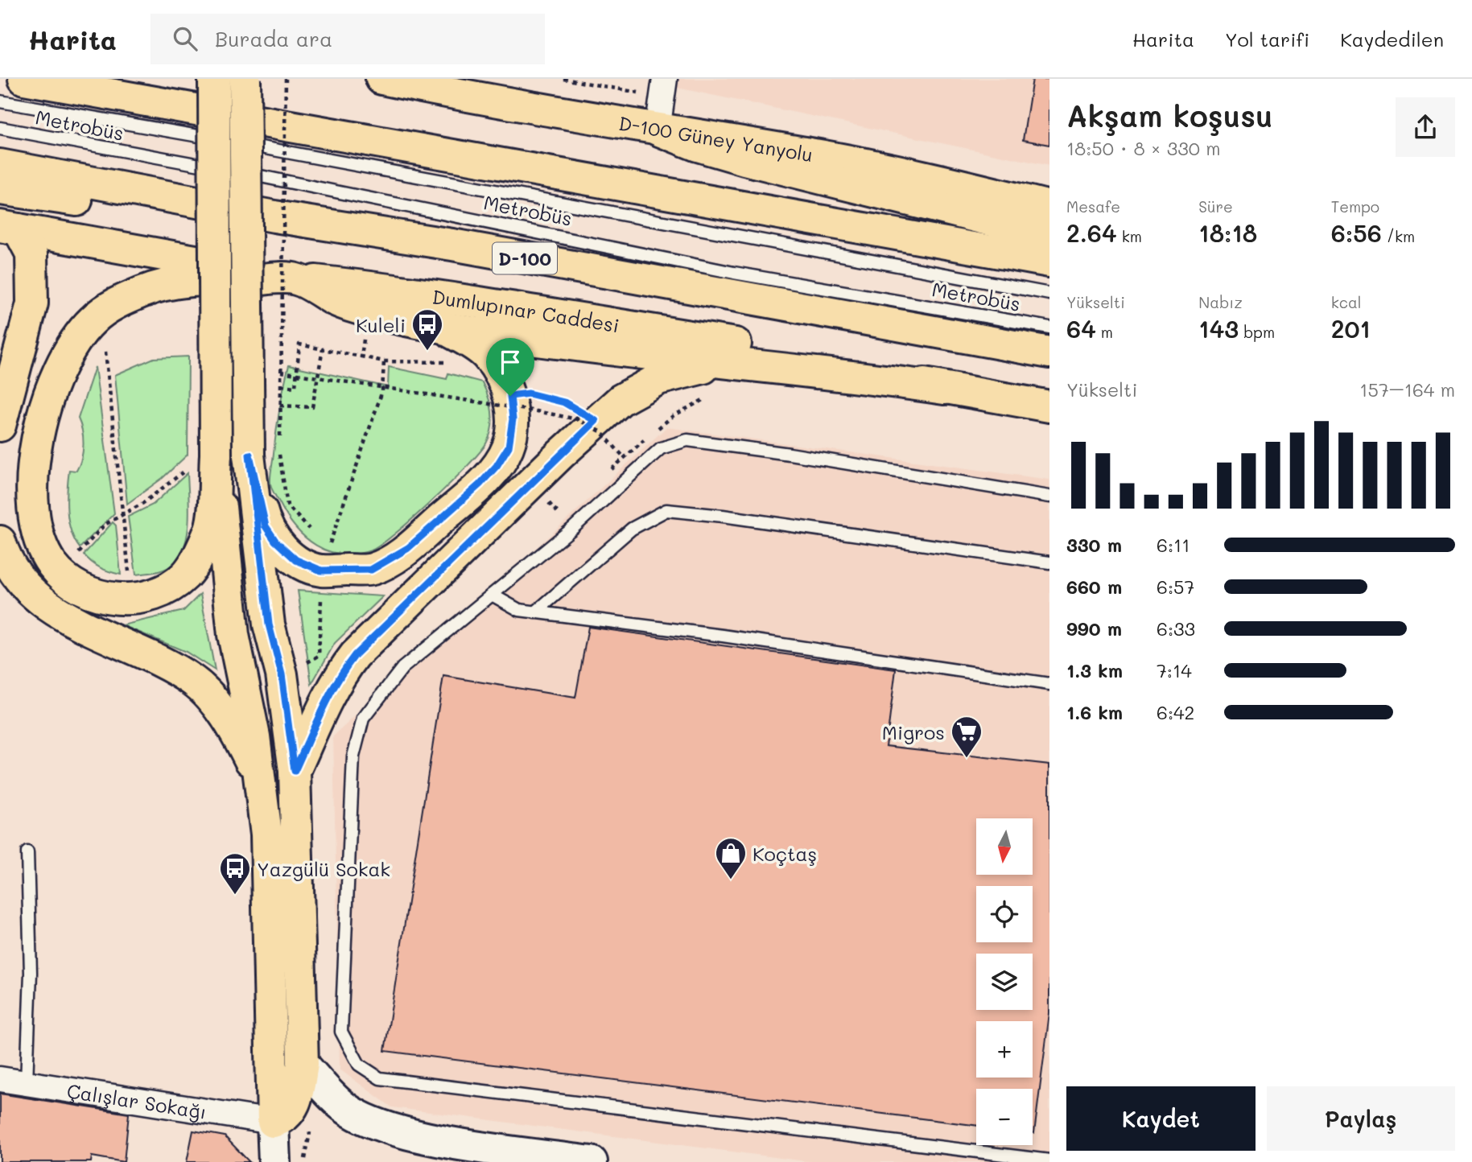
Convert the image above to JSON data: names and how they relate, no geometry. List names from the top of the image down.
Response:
{
  "streets": {
    "main road": ["D-100 Güney Yanyolu", "D-100", "Dumlupınar Caddesi"],
    "street": ["Çalışlar Sokağı"],
    "lane": ["Metrobüs"]
  },
  "places": {
    "bus stop": ["Kuleli", "Yazgülü Sokak"],
    "supermarket": ["Migros"],
    "shop": ["Koçtaş"]
  },
  "north": "bottom",
  "page": {
    "header": "Harita",
    "search": "Burada ara",
    "nav": ["Harita", "Yol tarifi", "Kaydedilen"],
    "heading": ["Akşam koşusu", "18:50 · 8 × 330 m"],
    "stats": [
      ["Mesafe", "2.64 km"],
      ["Süre", "18:18"],
      ["Tempo", "6:56 /km"],
      ["Yükselti", "64 m"],
      ["Nabız", "143 bpm"],
      ["kcal", "201"]
    ],
    "chart": ["Yükselti", "157–164 m"],
    "list": [
      {
        "name": "330 m",
        "note": "6:11"
      },
      {
        "name": "660 m",
        "note": "6:57"
      },
      {
        "name": "990 m",
        "note": "6:33"
      },
      {
        "name": "1.3 km",
        "note": "7:14"
      },
      {
        "name": "1.6 km",
        "note": "6:42"
      }
    ],
    "map_buttons": ["+", "−"],
    "buttons": ["Kaydet", "Paylaş"]
  }
}
